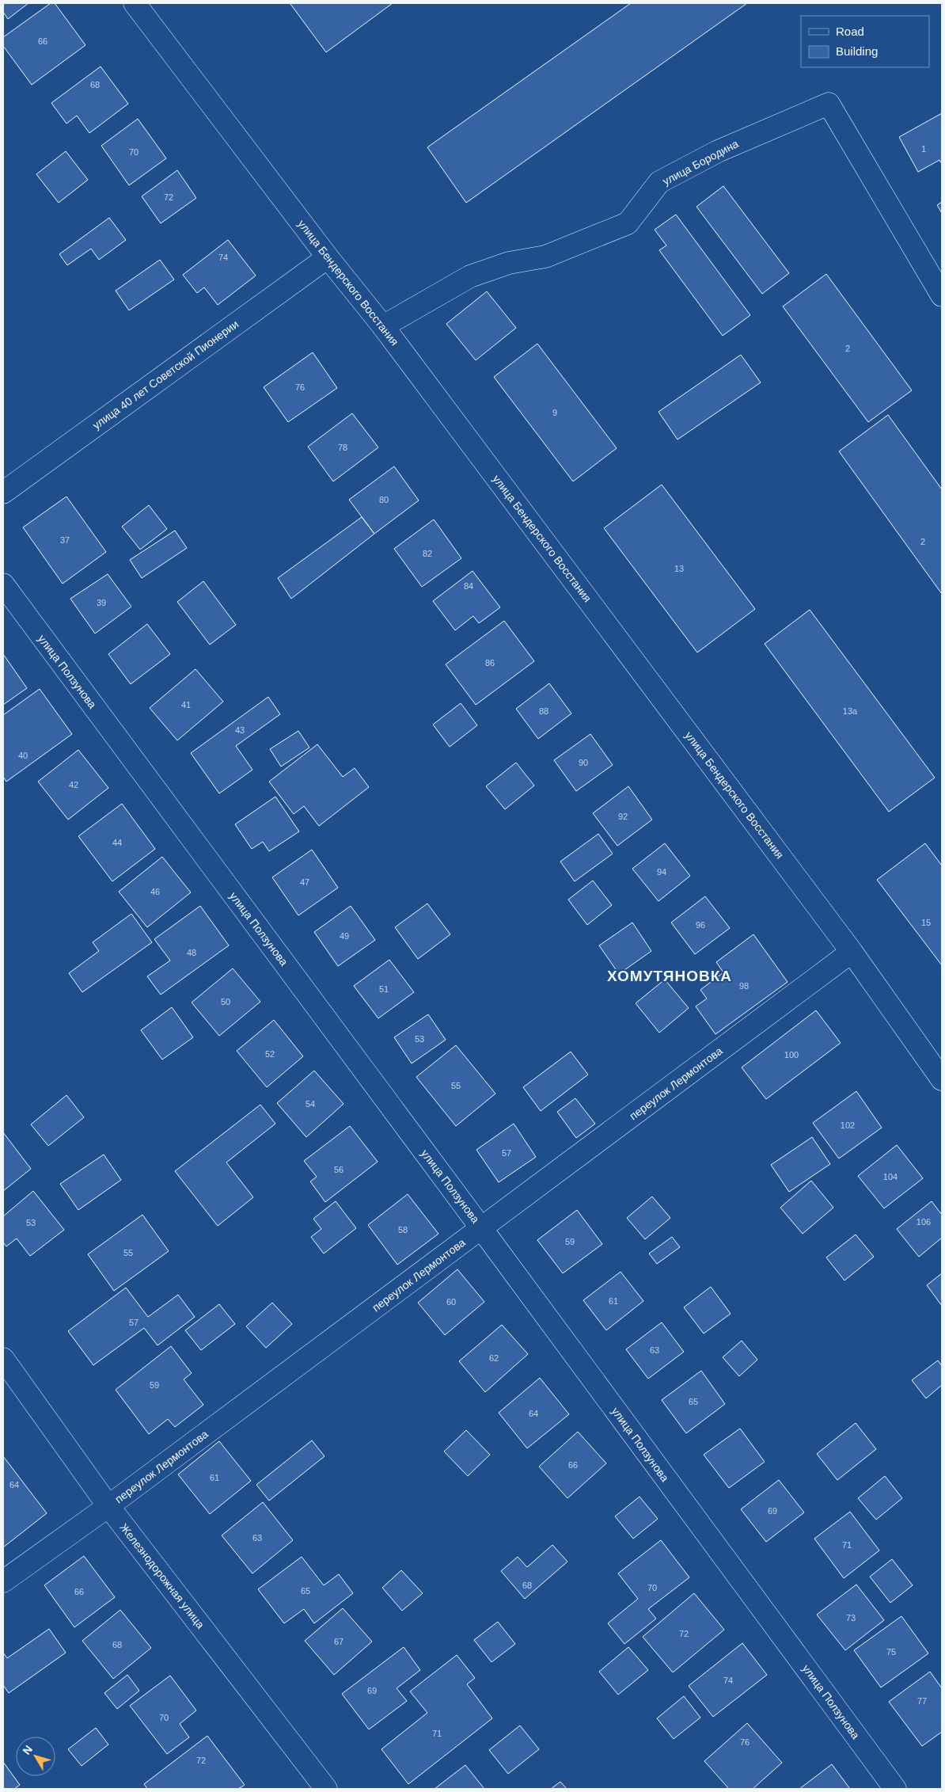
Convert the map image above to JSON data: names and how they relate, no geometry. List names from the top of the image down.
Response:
{
  "streets": {
    "street": [
      "улица Бородина",
      "улица Бендерского Восстания",
      "улица 40 лет Советской Пионерии",
      "улица Ползунова",
      "переулок Лермонтова",
      "Железнодорожная улица"
    ]
  },
  "crossings": [
    ["улица Бородина", "улица Бендерского Восстания"],
    ["улица Бендерского Восстания", "улица 40 лет Советской Пионерии"],
    ["улица Бендерского Восстания", "переулок Лермонтова"],
    ["улица Ползунова", "переулок Лермонтова"],
    ["переулок Лермонтова", "Железнодорожная улица"]
  ],
  "districts": ["ХОМУТЯНОВКА"],
  "house_numbers": [
    "66",
    "68",
    "1",
    "70",
    "72",
    "74",
    "2",
    "76",
    "9",
    "78",
    "80",
    "37",
    "2",
    "82",
    "13",
    "84",
    "39",
    "86",
    "41",
    "88",
    "13а",
    "43",
    "40",
    "90",
    "42",
    "92",
    "44",
    "94",
    "47",
    "46",
    "15",
    "96",
    "49",
    "48",
    "98",
    "51",
    "50",
    "53",
    "52",
    "100",
    "55",
    "54",
    "102",
    "57",
    "56",
    "104",
    "106",
    "53",
    "58",
    "59",
    "55",
    "61",
    "60",
    "57",
    "63",
    "62",
    "59",
    "65",
    "64",
    "66",
    "61",
    "64",
    "69",
    "63",
    "71",
    "68",
    "70",
    "65",
    "66",
    "73",
    "72",
    "67",
    "68",
    "75",
    "74",
    "69",
    "77",
    "70",
    "71",
    "76",
    "72"
  ],
  "legend": ["Road", "Building"],
  "north": "top left"
}
